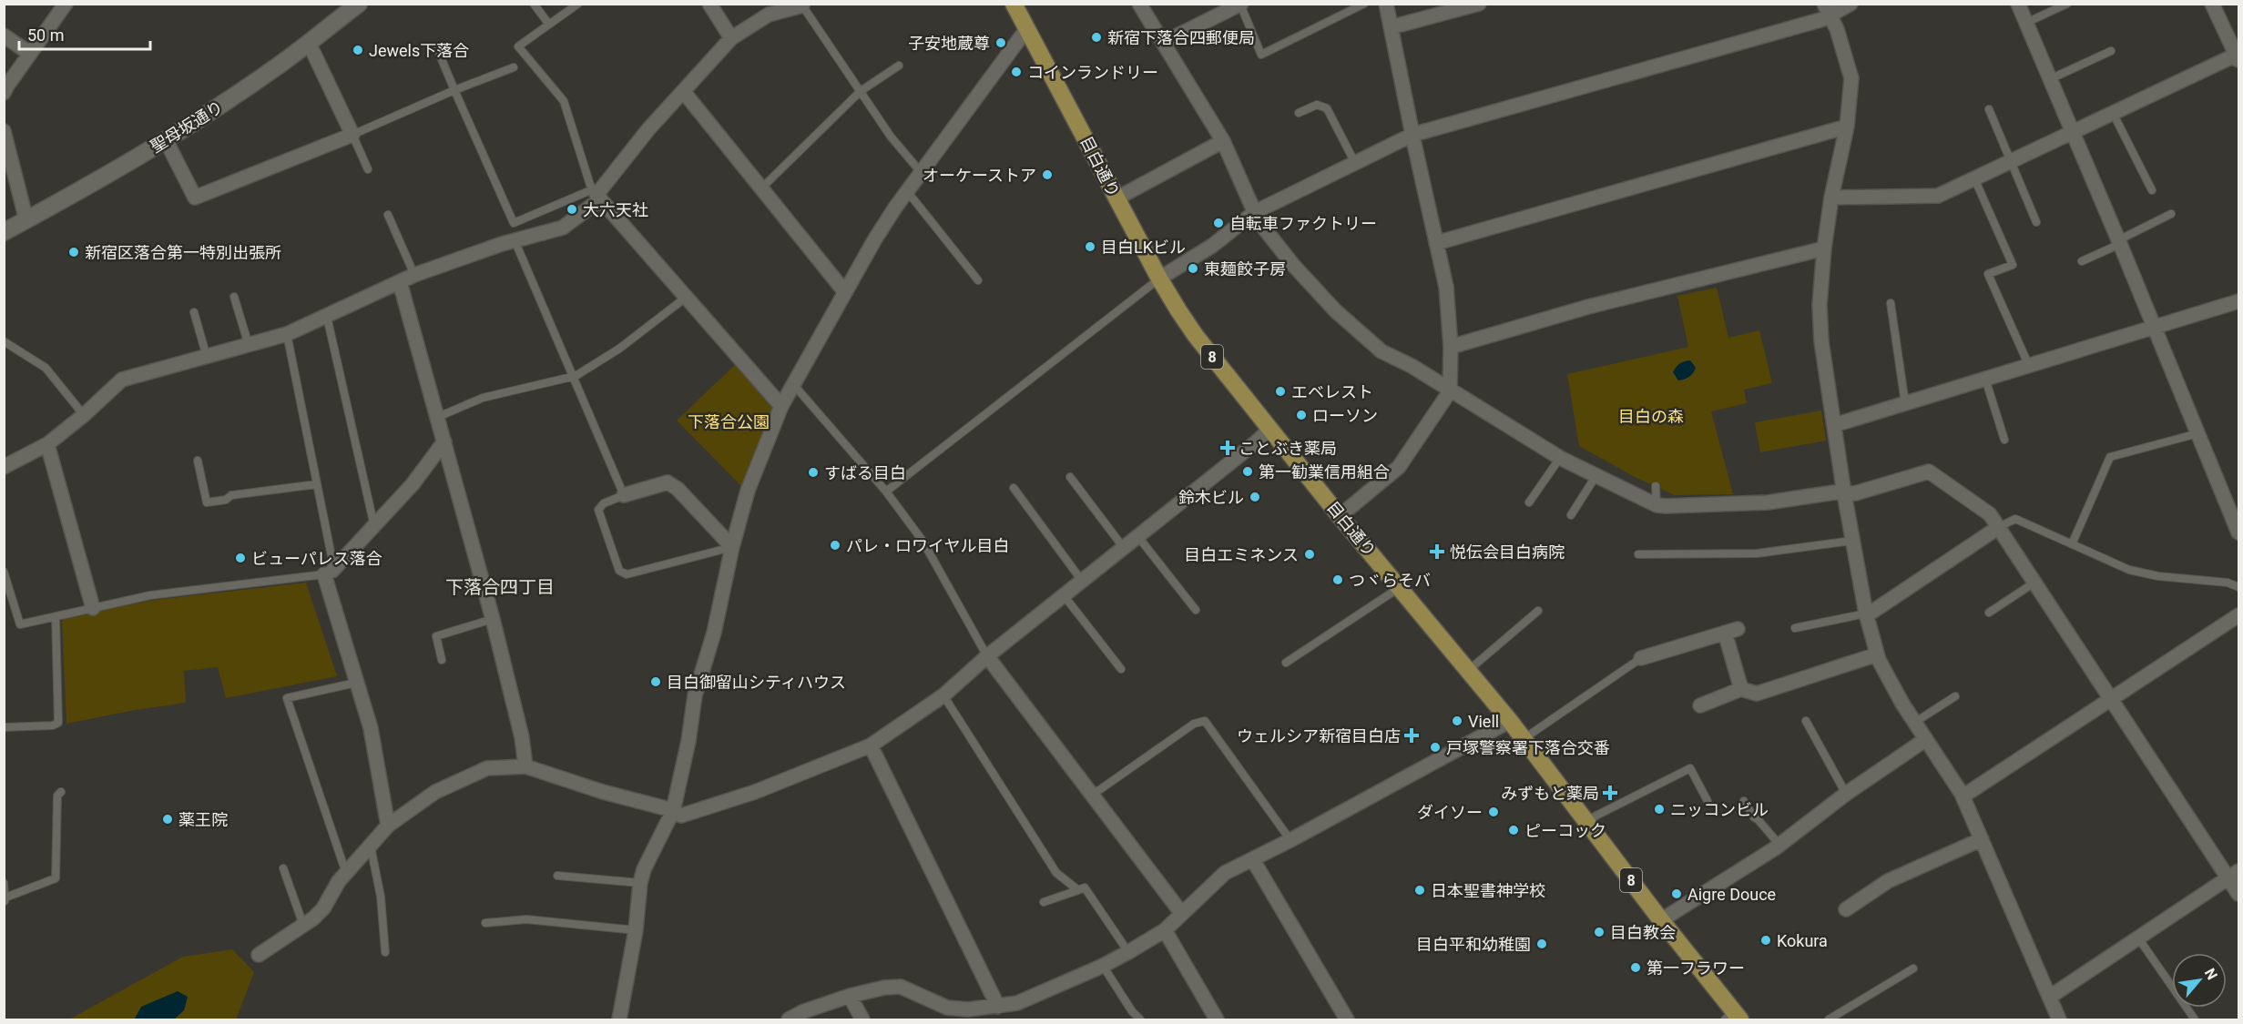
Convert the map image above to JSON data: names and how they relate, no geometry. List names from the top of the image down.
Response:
{
  "streets": {
    "main road": ["目白通り", "8"],
    "street": ["聖母坂通り"]
  },
  "districts": ["下落合四丁目"],
  "parks": ["目白の森", "下落合公園"],
  "places": {
    "other": [
      "新宿下落合四郵便局",
      "子安地蔵尊",
      "Jewels下落合",
      "コインランドリー",
      "オーケーストア",
      "大六天社",
      "自転車ファクトリー",
      "目白LKビル",
      "新宿区落合第一特別出張所",
      "東麺餃子房",
      "エベレスト",
      "ローソン",
      "第一勧業信用組合",
      "すばる目白",
      "鈴木ビル",
      "パレ・ロワイヤル目白",
      "目白エミネンス",
      "ビューパレス落合",
      "つヾらそバ",
      "目白御留山シティハウス",
      "Viell",
      "戸塚警察署下落合交番",
      "ニッコンビル",
      "ダイソー",
      "薬王院",
      "ピーコック",
      "日本聖書神学校",
      "Aigre Douce",
      "目白教会",
      "Kokura",
      "目白平和幼稚園",
      "第一フラワー"
    ],
    "health": [
      "ことぶき薬局",
      "悦伝会目白病院",
      "ウェルシア新宿目白店",
      "みずもと薬局"
    ]
  },
  "scale_bar": "50 m",
  "north": "top right"
}
